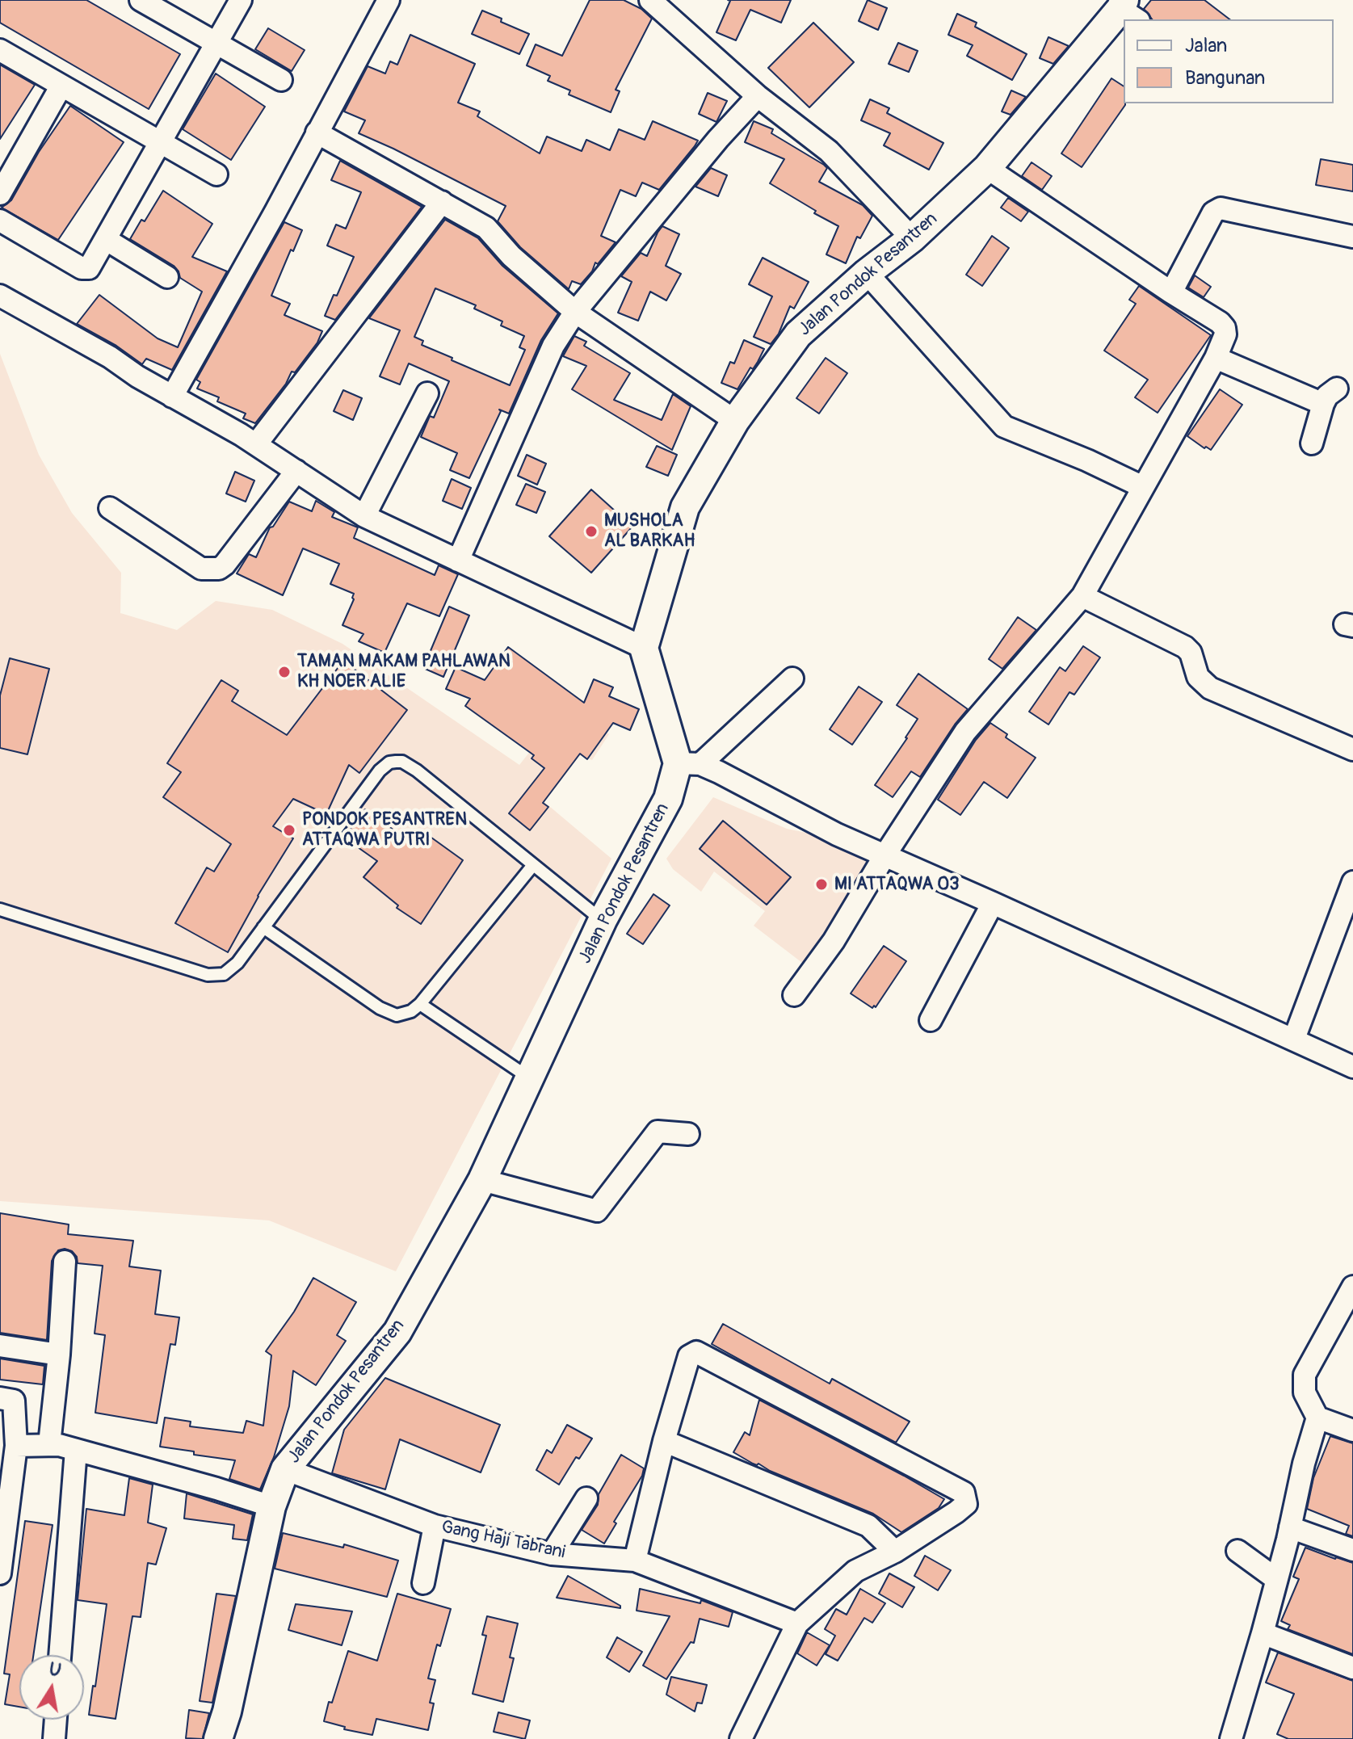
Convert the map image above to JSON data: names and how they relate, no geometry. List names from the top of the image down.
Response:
{
  "streets": {
    "street": ["Jalan Pondok Pesantren", "Gang Haji Tabrani"]
  },
  "crossings": [
    ["Jalan Pondok Pesantren", "Gang Haji Tabrani"]
  ],
  "places": [
    "MUSHOLA AL BARKAH",
    "TAMAN MAKAM PAHLAWAN KH NOER ALIE",
    "PONDOK PESANTREN ATTAQWA PUTRI",
    "MI ATTAQWA 03"
  ],
  "legend": ["Jalan", "Bangunan"],
  "north": "top"
}
